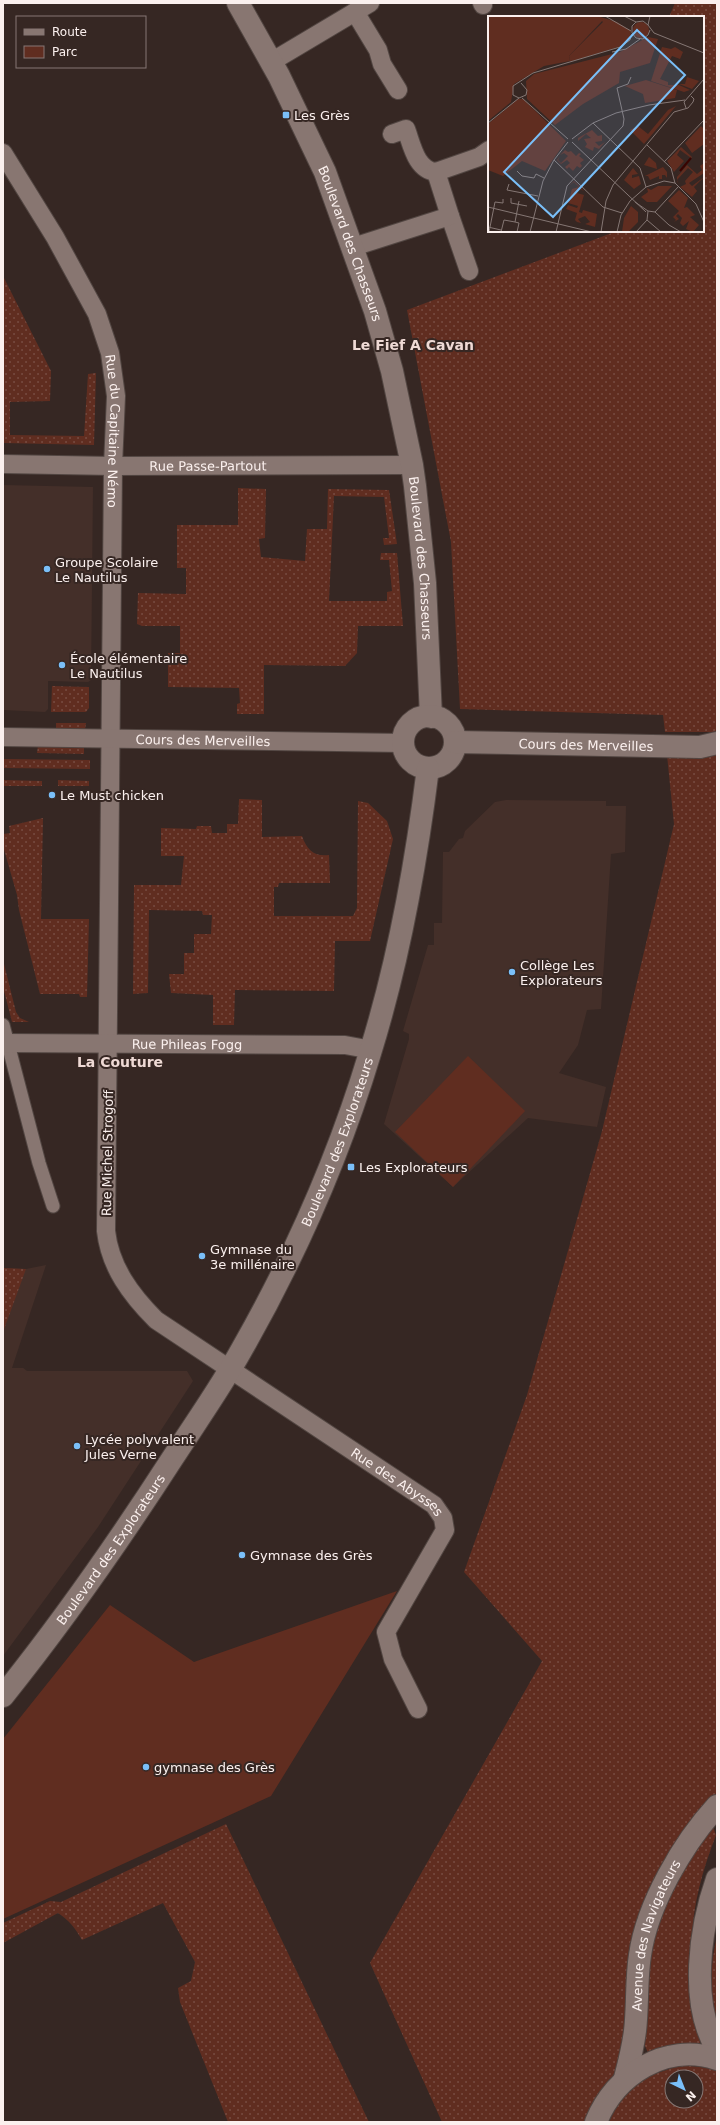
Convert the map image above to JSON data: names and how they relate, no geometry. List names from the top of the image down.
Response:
{
  "streets": {
    "street": [
      "Boulevard des Chasseurs",
      "Rue du Capitaine Némo",
      "Rue Passe-Partout",
      "Cours des Merveilles",
      "Rue Phileas Fogg",
      "Boulevard des Explorateurs",
      "Rue Michel Strogoff",
      "Rue des Abysses",
      "Avenue des Navigateurs"
    ]
  },
  "crossings": [
    ["Boulevard des Chasseurs", "Rue Passe-Partout"],
    ["Boulevard des Chasseurs", "Cours des Merveilles"],
    ["Boulevard des Chasseurs", "Boulevard des Explorateurs"],
    ["Rue du Capitaine Némo", "Rue Passe-Partout"],
    ["Rue du Capitaine Némo", "Cours des Merveilles"],
    ["Rue du Capitaine Némo", "Rue Michel Strogoff"],
    ["Cours des Merveilles", "Boulevard des Explorateurs"],
    ["Cours des Merveilles", "Rue Michel Strogoff"],
    ["Rue Phileas Fogg", "Boulevard des Explorateurs"],
    ["Rue Phileas Fogg", "Rue Michel Strogoff"],
    ["Boulevard des Explorateurs", "Rue Michel Strogoff"],
    ["Boulevard des Explorateurs", "Rue des Abysses"],
    ["Rue Michel Strogoff", "Rue des Abysses"]
  ],
  "districts": ["Le Fief A Cavan", "La Couture"],
  "places": {
    "transit": ["Les Grès", "Les Explorateurs"],
    "other": [
      "Groupe Scolaire Le Nautilus",
      "École élémentaire Le Nautilus",
      "Le Must chicken",
      "Collège Les Explorateurs",
      "Gymnase du 3e millénaire",
      "Lycée polyvalent Jules Verne",
      "Gymnase des Grès",
      "gymnase des Grès"
    ]
  },
  "legend": ["Route", "Parc"],
  "north": "bottom right"
}
